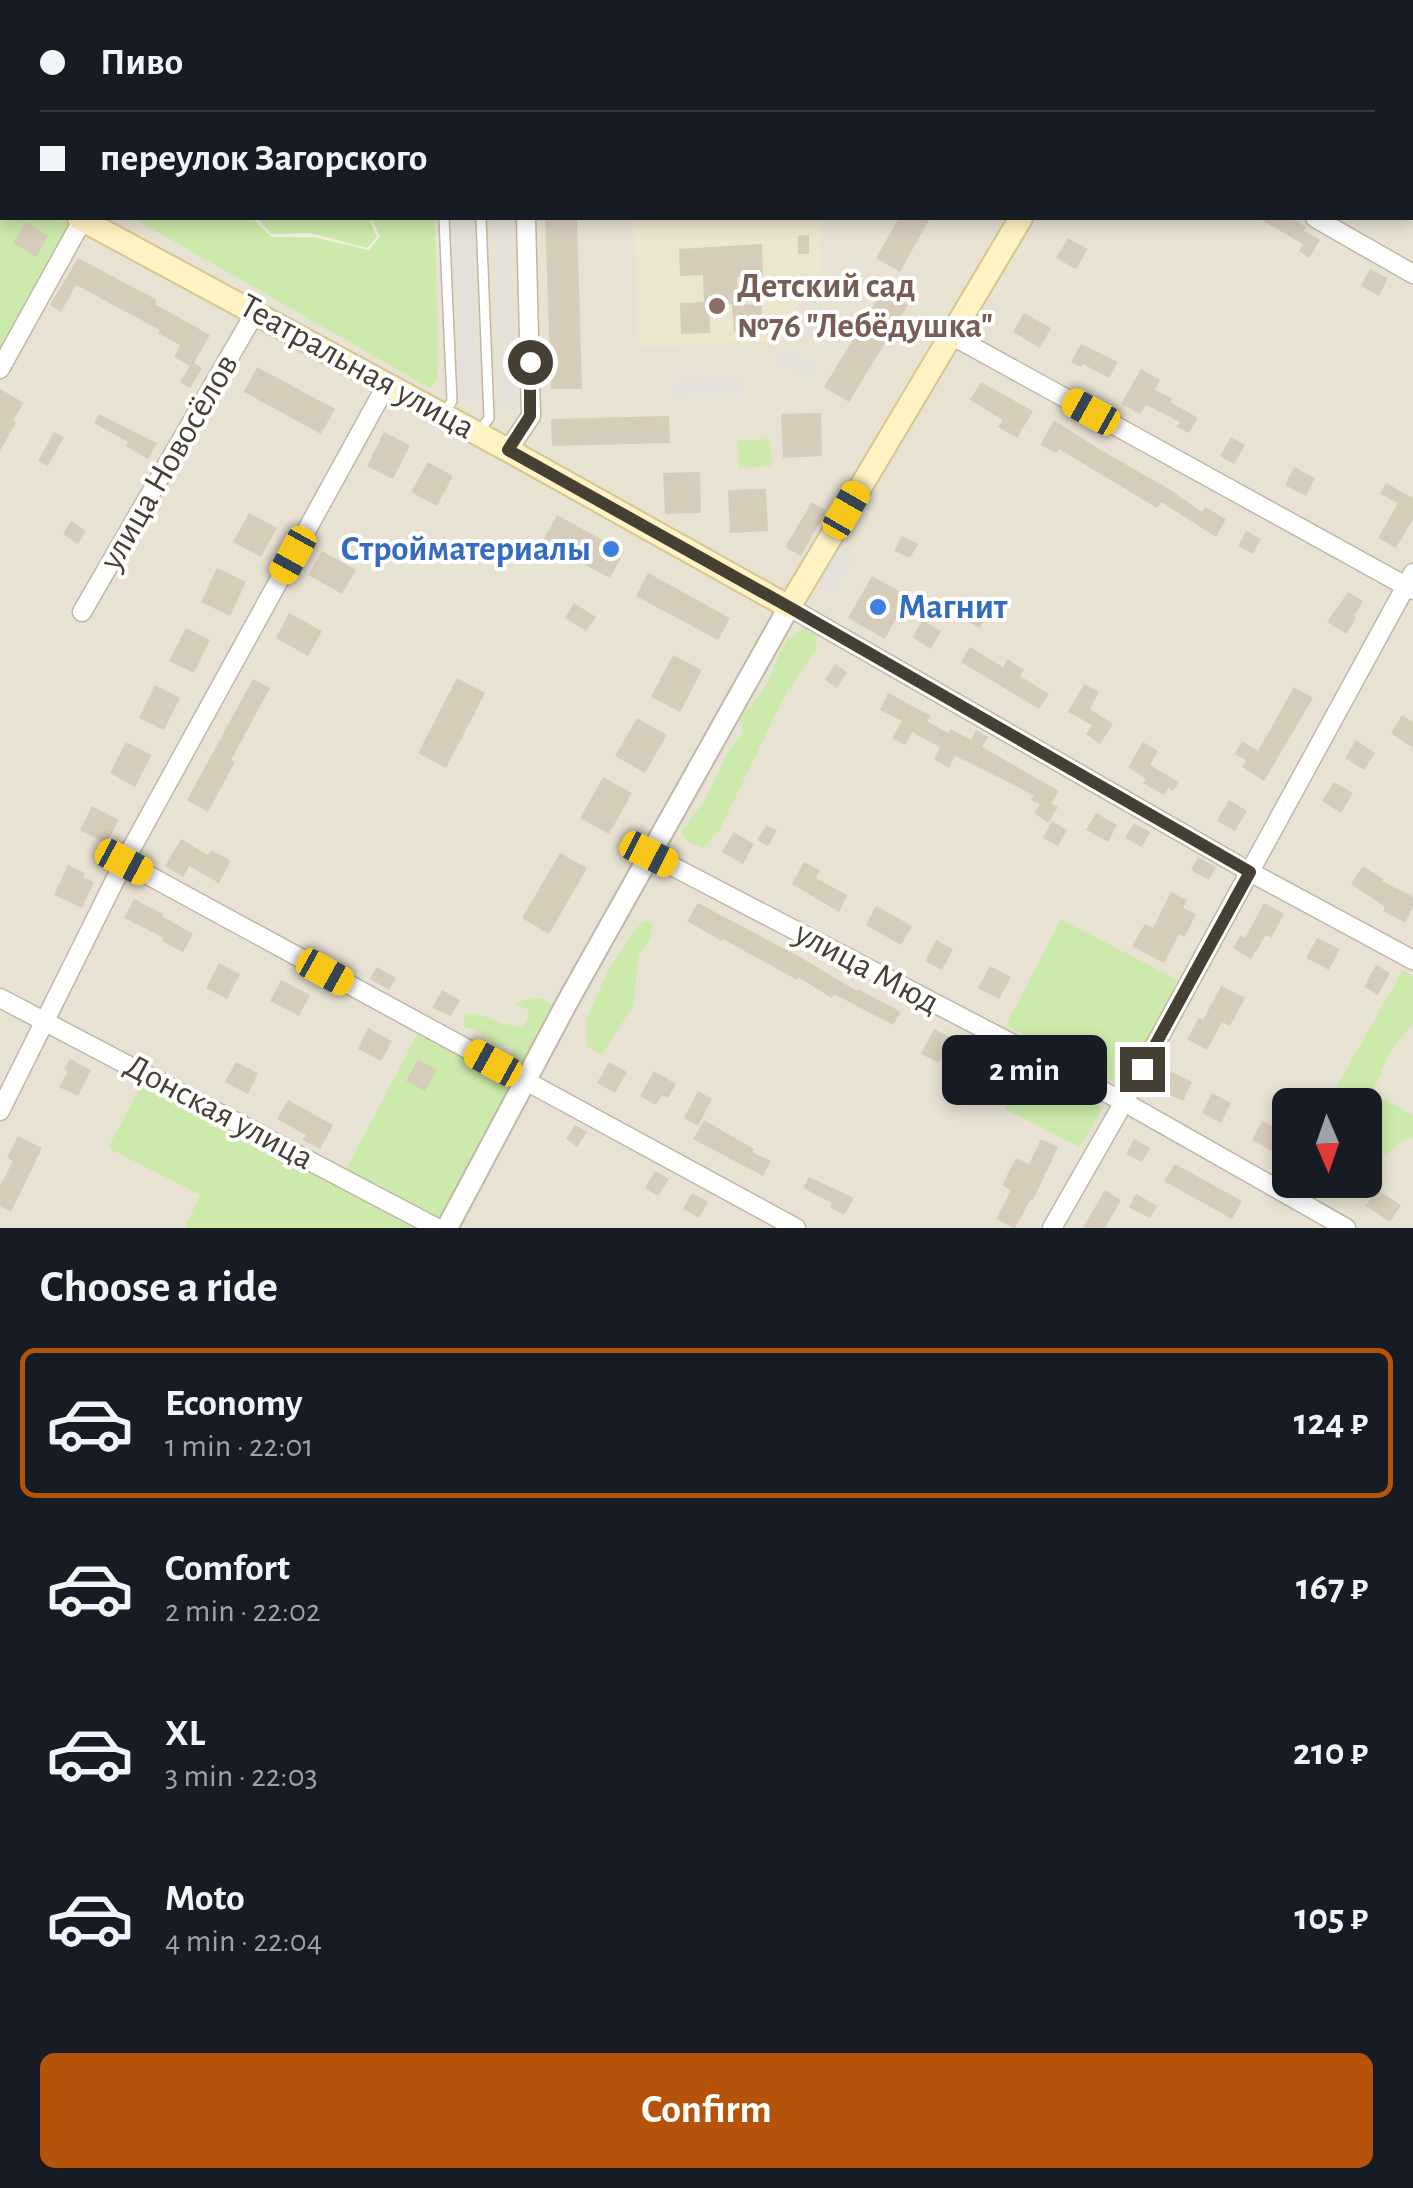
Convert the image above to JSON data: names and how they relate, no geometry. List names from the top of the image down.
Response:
{
  "streets": {
    "main road": ["Театральная улица"],
    "street": ["улица Новосёлов", "улица Мюд", "Донская улица"]
  },
  "crossings": [
    ["Театральная улица", "улица Новосёлов"]
  ],
  "places": ["Детский сад №76 \"Лебёдушка\"", "Стройматериалы", "Магнит"],
  "north": "bottom",
  "page": {
    "banner": ["Пиво", "переулок Загорского"],
    "bubble": "2 min",
    "heading": "Choose a ride",
    "list": [
      {
        "name": "Economy",
        "note": "1 min · 22:01",
        "value": "124 ₽"
      },
      {
        "name": "Comfort",
        "note": "2 min · 22:02",
        "value": "167 ₽"
      },
      {
        "name": "XL",
        "note": "3 min · 22:03",
        "value": "210 ₽"
      },
      {
        "name": "Moto",
        "note": "4 min · 22:04",
        "value": "105 ₽"
      }
    ],
    "buttons": "Confirm"
  }
}
